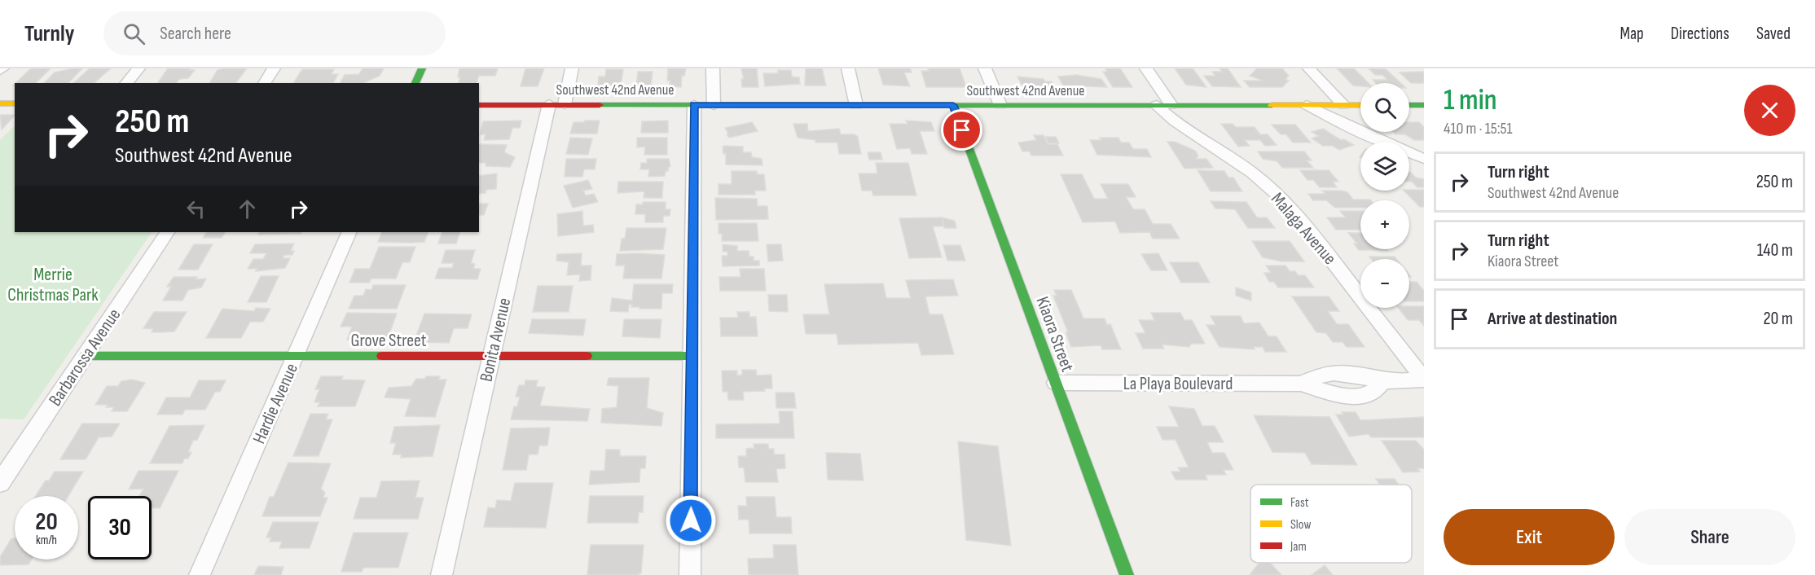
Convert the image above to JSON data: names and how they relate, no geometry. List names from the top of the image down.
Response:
{
  "streets": {
    "street": [
      "Southwest 42nd Avenue",
      "Malaga Avenue",
      "Kiaora Street",
      "Grove Street",
      "Bonita Avenue",
      "Barbarossa Avenue",
      "La Playa Boulevard",
      "Hardie Avenue"
    ]
  },
  "crossings": [
    ["Southwest 42nd Avenue", "Malaga Avenue"],
    ["Southwest 42nd Avenue", "Kiaora Street"],
    ["Southwest 42nd Avenue", "Bonita Avenue"],
    ["Malaga Avenue", "La Playa Boulevard"],
    ["Kiaora Street", "La Playa Boulevard"],
    ["Grove Street", "Bonita Avenue"],
    ["Grove Street", "Barbarossa Avenue"],
    ["Grove Street", "Hardie Avenue"]
  ],
  "parks": ["Merrie Christmas Park"],
  "legend": ["Fast", "Slow", "Jam"],
  "page": {
    "header": "Turnly",
    "search": "Search here",
    "nav": ["Map", "Directions", "Saved"],
    "heading": ["1 min", "410 m · 15:51"],
    "map_buttons": ["+", "−"],
    "turn": ["250 m", "Southwest 42nd Avenue"],
    "list": [
      {
        "name": "Turn right",
        "note": "Southwest 42nd Avenue",
        "value": "250 m"
      },
      {
        "name": "Turn right",
        "note": "Kiaora Street",
        "value": "140 m"
      },
      {
        "name": "Arrive at destination",
        "value": "20 m"
      }
    ],
    "speed": "20 km/h",
    "limit": "30",
    "buttons": ["Exit", "Share"]
  }
}
